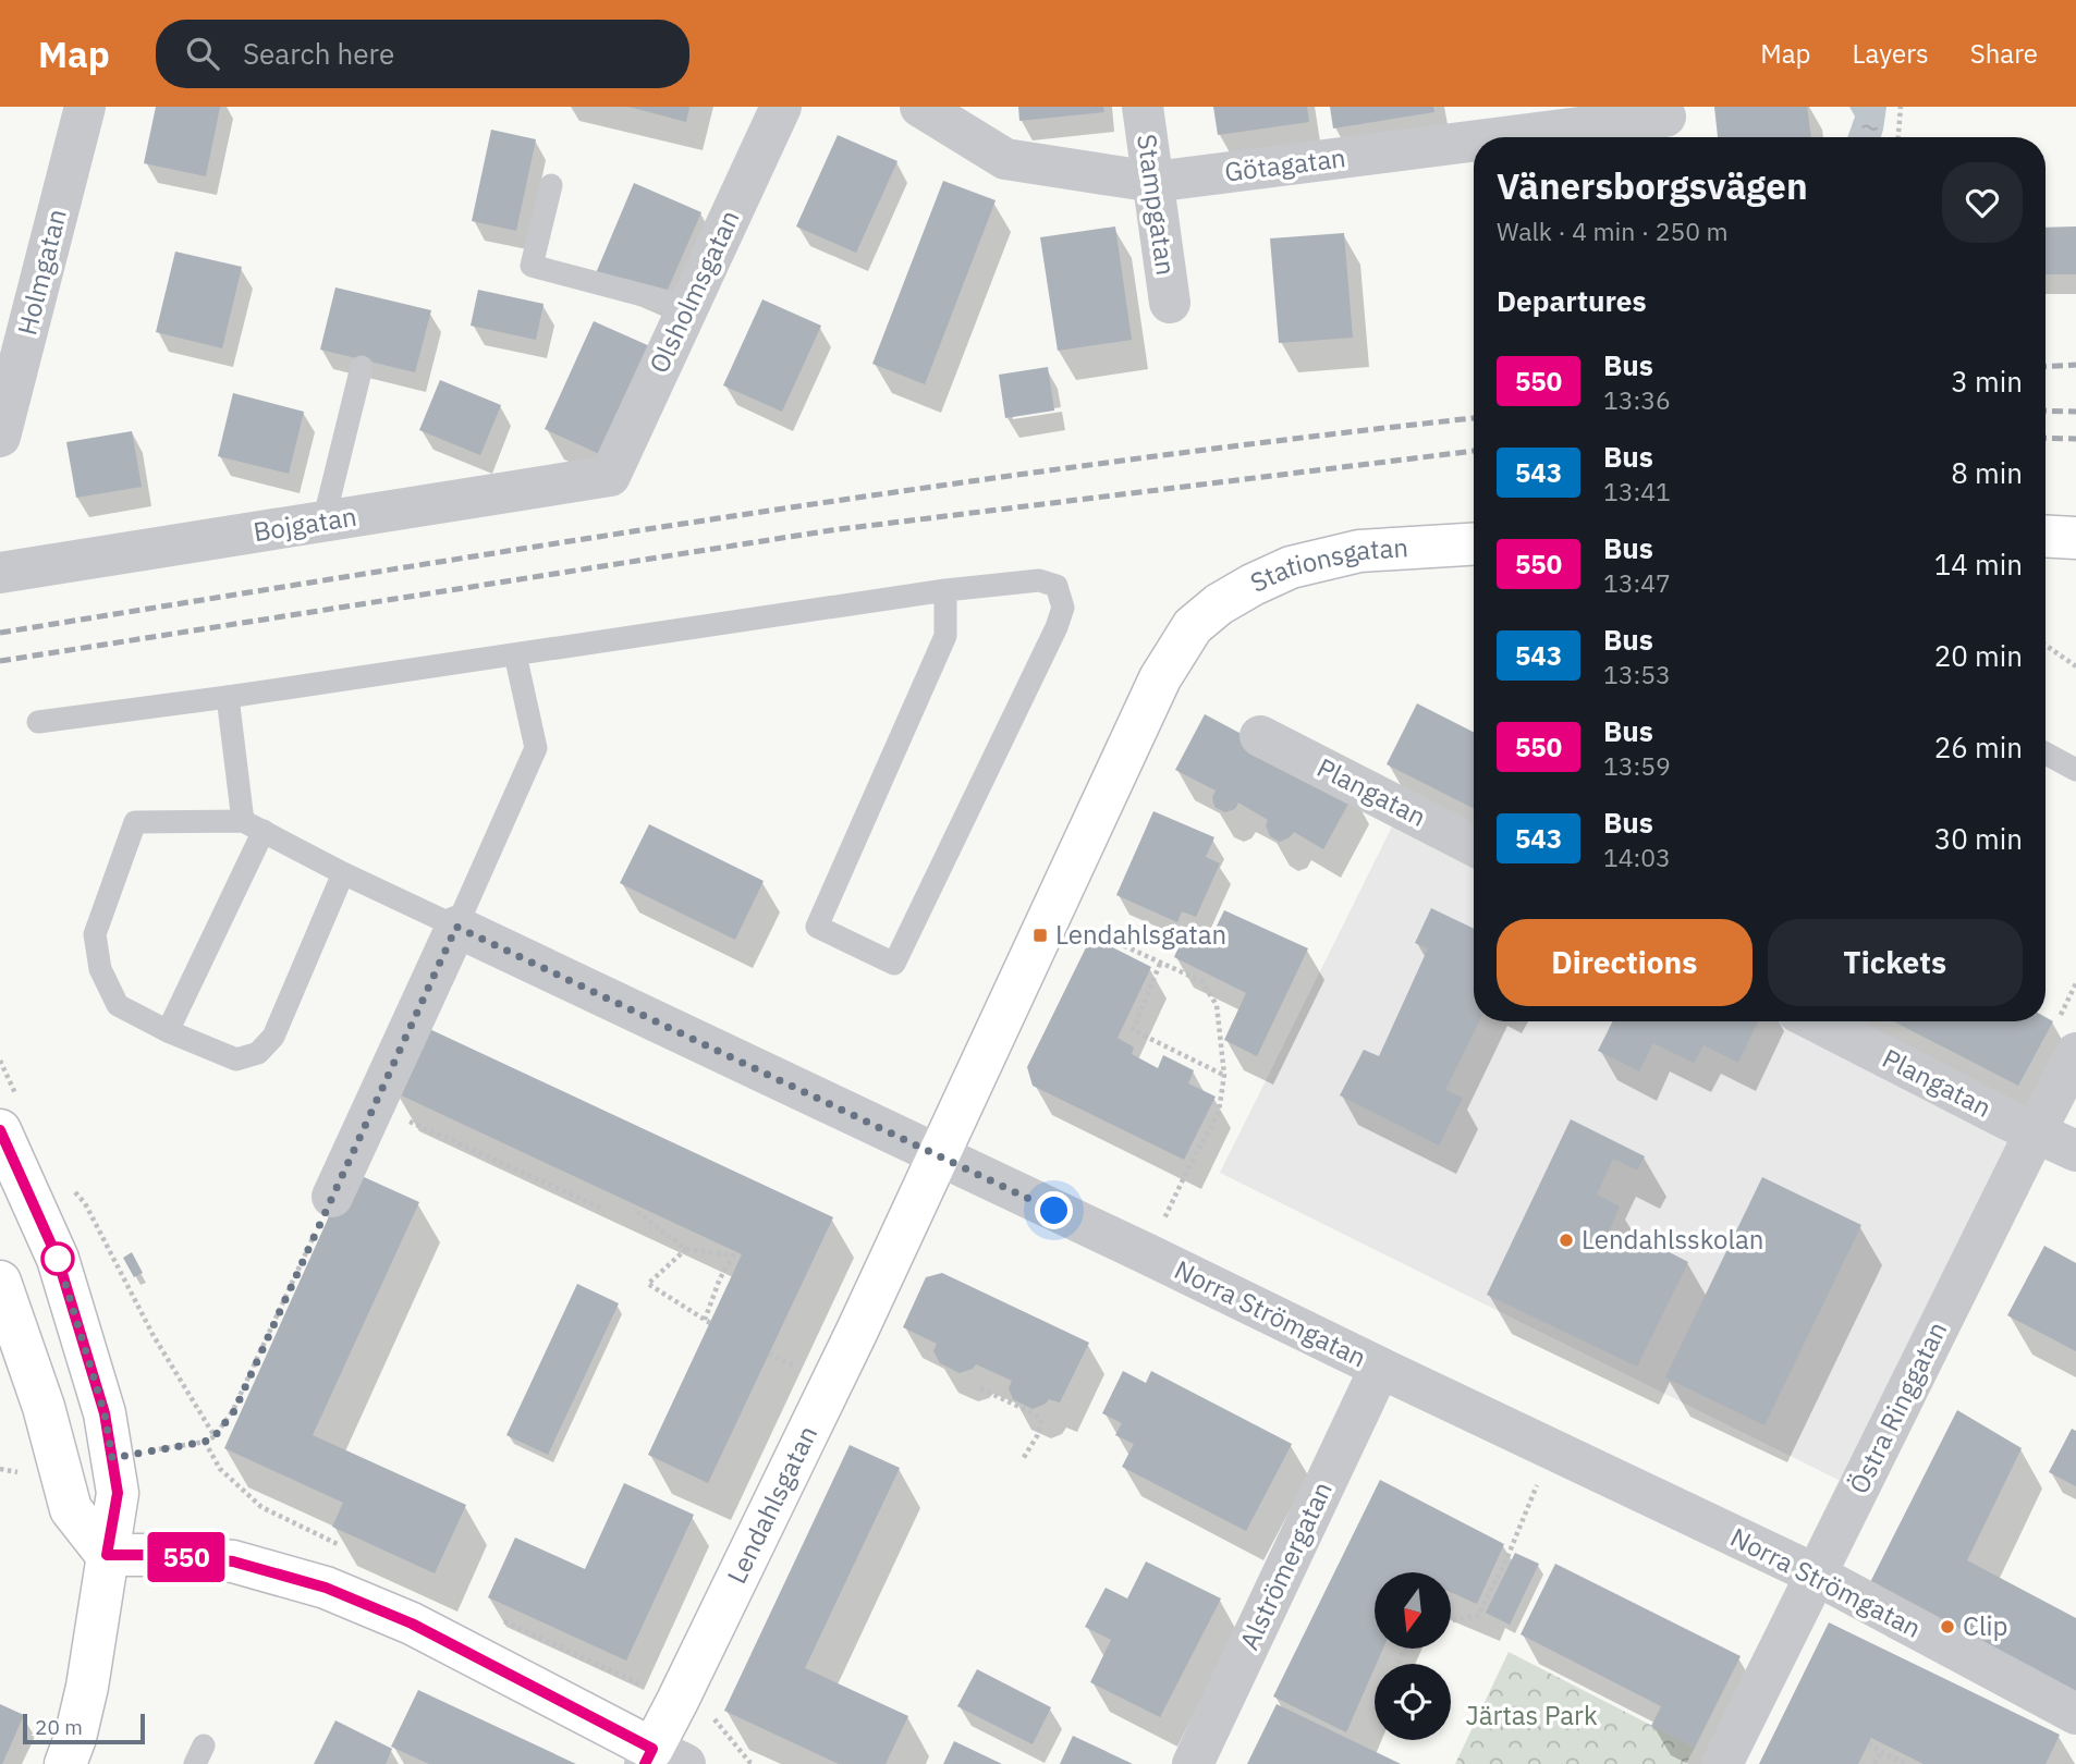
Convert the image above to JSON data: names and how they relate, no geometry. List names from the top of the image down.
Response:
{
  "streets": {
    "street": [
      "Götagatan",
      "Stampgatan",
      "Holmgatan",
      "Olsholmsgatan",
      "Bojgatan",
      "Stationsgatan",
      "Plangatan",
      "Norra Strömgatan",
      "Östra Ringgatan",
      "Lendahlsgatan",
      "Alströmergatan"
    ]
  },
  "crossings": [
    ["Götagatan", "Stampgatan"],
    ["Olsholmsgatan", "Bojgatan"],
    ["Stationsgatan", "Lendahlsgatan"],
    ["Plangatan", "Östra Ringgatan"],
    ["Norra Strömgatan", "Östra Ringgatan"],
    ["Norra Strömgatan", "Lendahlsgatan"],
    ["Norra Strömgatan", "Alströmergatan"]
  ],
  "parks": ["Järtas Park"],
  "places": {
    "transit": ["Lendahlsgatan"],
    "other": ["Lendahlsskolan", "Clip"]
  },
  "lines": ["bus line 550"],
  "scale_bar": "20 m",
  "north": "bottom",
  "page": {
    "header": "Map",
    "search": "Search here",
    "nav": ["Map", "Layers", "Share"],
    "on_map": "550",
    "heading": [
      ["Vänersborgsvägen", "Walk · 4 min · 250 m"],
      "Departures"
    ],
    "list": [
      {
        "mark": "550",
        "name": "Bus",
        "note": "13:36",
        "value": "3 min"
      },
      {
        "mark": "543",
        "name": "Bus",
        "note": "13:41",
        "value": "8 min"
      },
      {
        "mark": "550",
        "name": "Bus",
        "note": "13:47",
        "value": "14 min"
      },
      {
        "mark": "543",
        "name": "Bus",
        "note": "13:53",
        "value": "20 min"
      },
      {
        "mark": "550",
        "name": "Bus",
        "note": "13:59",
        "value": "26 min"
      },
      {
        "mark": "543",
        "name": "Bus",
        "note": "14:03",
        "value": "30 min"
      }
    ],
    "buttons": ["Directions", "Tickets"],
    "scale": "20 m"
  }
}
